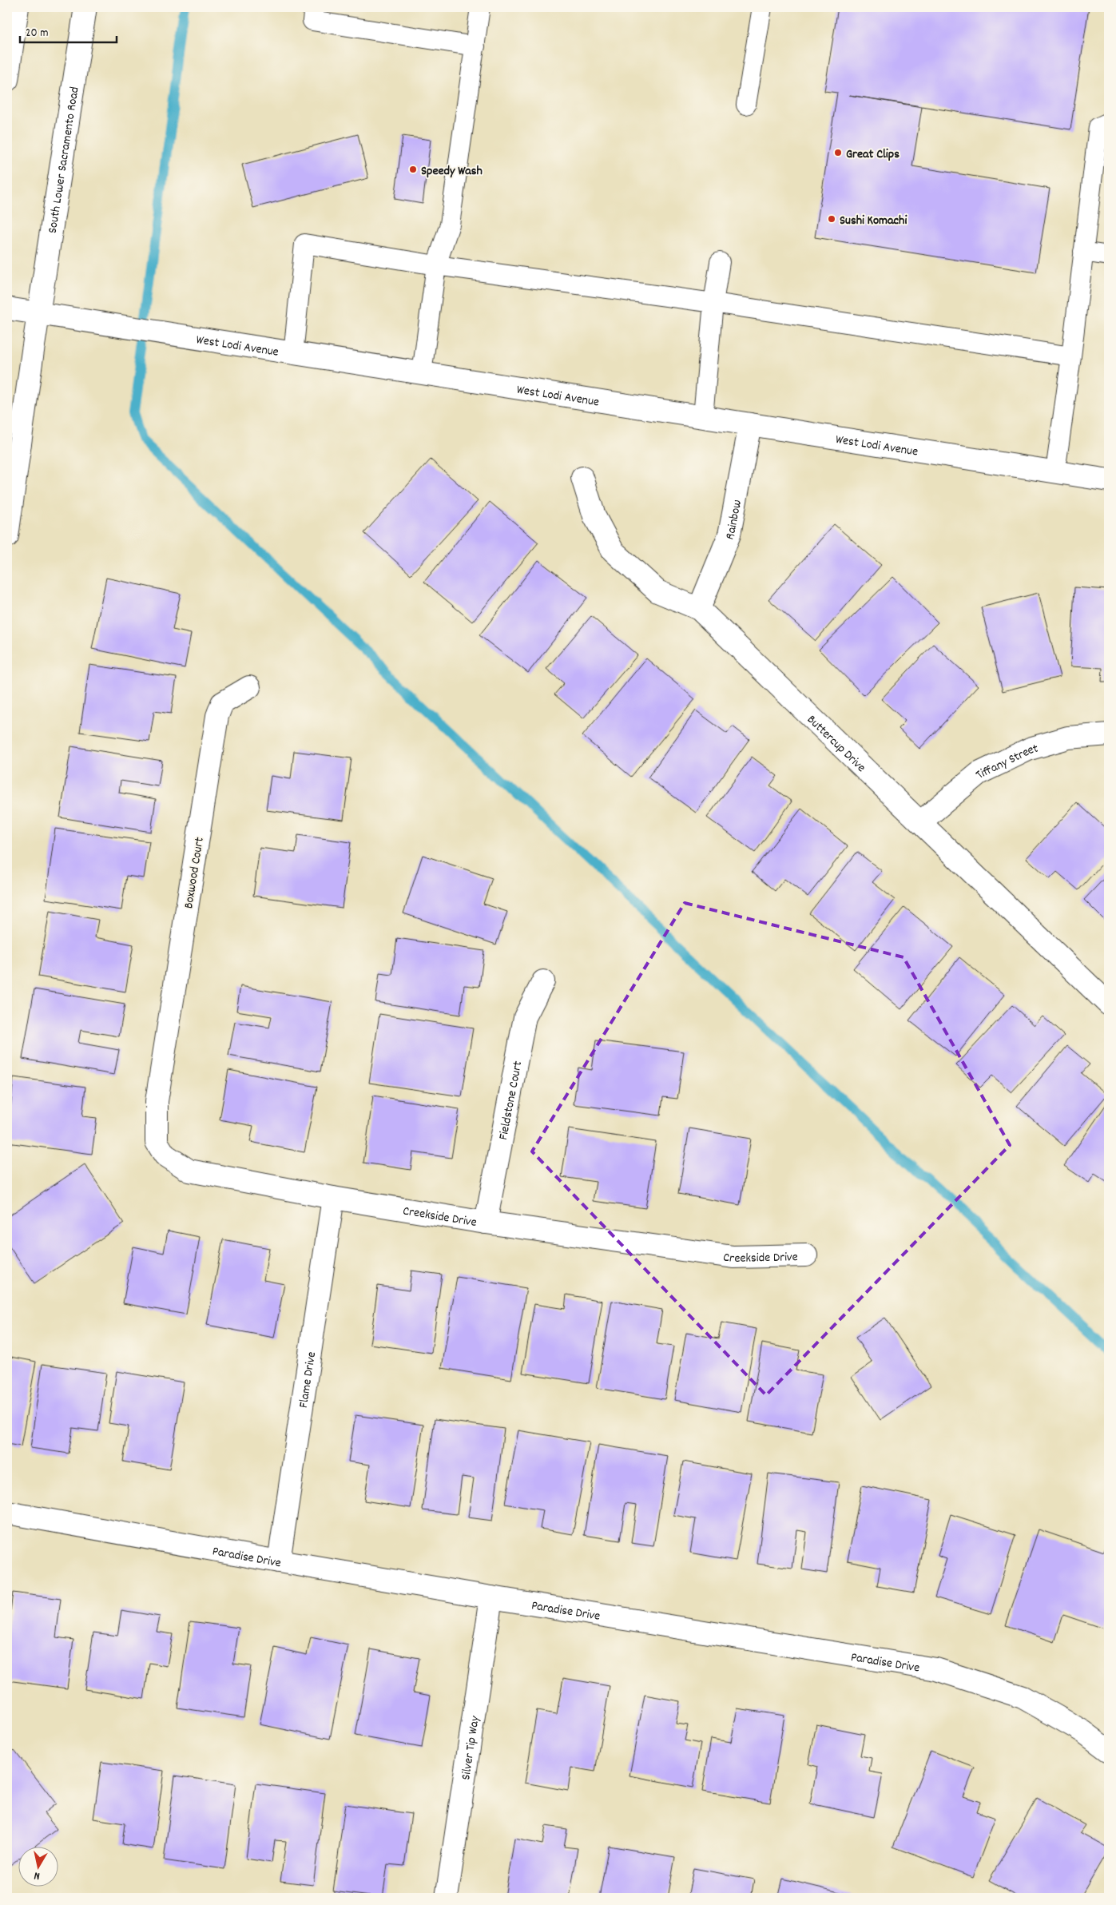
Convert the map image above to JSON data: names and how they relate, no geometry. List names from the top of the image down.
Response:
{
  "streets": {
    "street": [
      "South Lower Sacramento Road",
      "West Lodi Avenue",
      "Rainbow",
      "Buttercup Drive",
      "Tiffany Street",
      "Boxwood Court",
      "Fieldstone Court",
      "Creekside Drive",
      "Flame Drive",
      "Paradise Drive",
      "Silver Tip Way"
    ]
  },
  "crossings": [
    ["South Lower Sacramento Road", "West Lodi Avenue"],
    ["West Lodi Avenue", "Rainbow"],
    ["Rainbow", "Buttercup Drive"],
    ["Buttercup Drive", "Tiffany Street"],
    ["Boxwood Court", "Creekside Drive"],
    ["Fieldstone Court", "Creekside Drive"],
    ["Creekside Drive", "Flame Drive"],
    ["Flame Drive", "Paradise Drive"],
    ["Paradise Drive", "Silver Tip Way"]
  ],
  "places": ["Great Clips", "Speedy Wash", "Sushi Komachi"],
  "scale_bar": "20 m",
  "north": "bottom"
}
